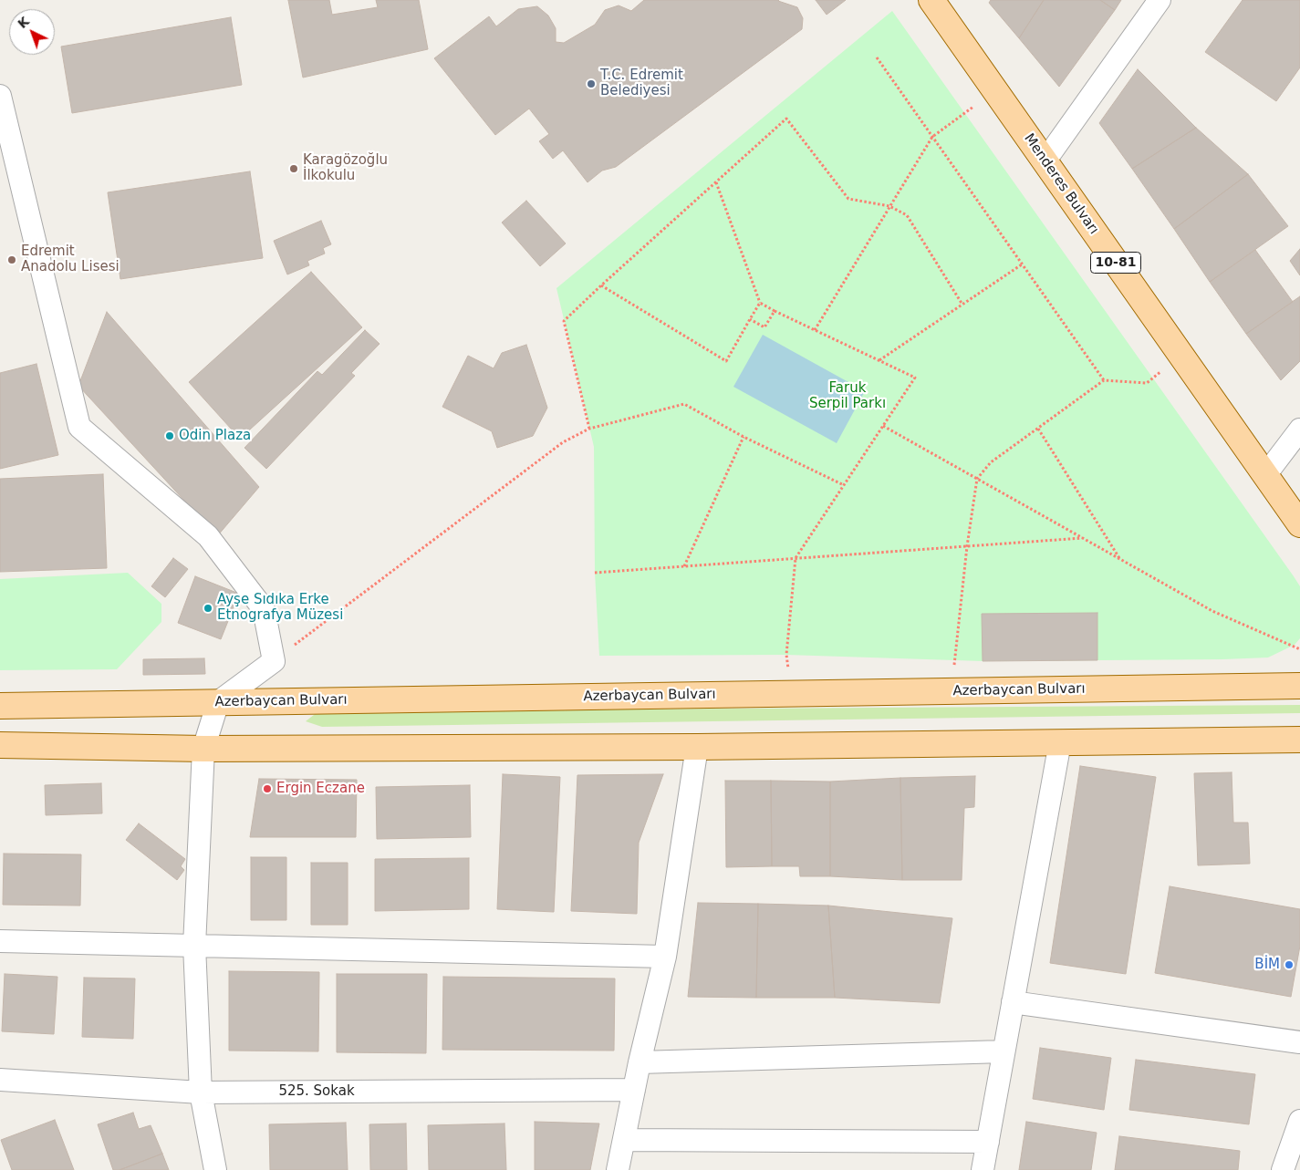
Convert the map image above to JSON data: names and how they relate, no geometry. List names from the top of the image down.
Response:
{
  "streets": {
    "main road": ["Menderes Bulvarı", "10-81", "Azerbaycan Bulvarı"],
    "street": ["525. Sokak"]
  },
  "parks": ["Faruk Serpil Parkı"],
  "places": [
    "T.C. Edremit Belediyesi",
    "Karagözoğlu İlkokulu",
    "Edremit Anadolu Lisesi",
    "Odin Plaza",
    "Ayşe Sıdıka Erke Etnografya Müzesi",
    "Ergin Eczane",
    "BİM"
  ],
  "north": "top left"
}
